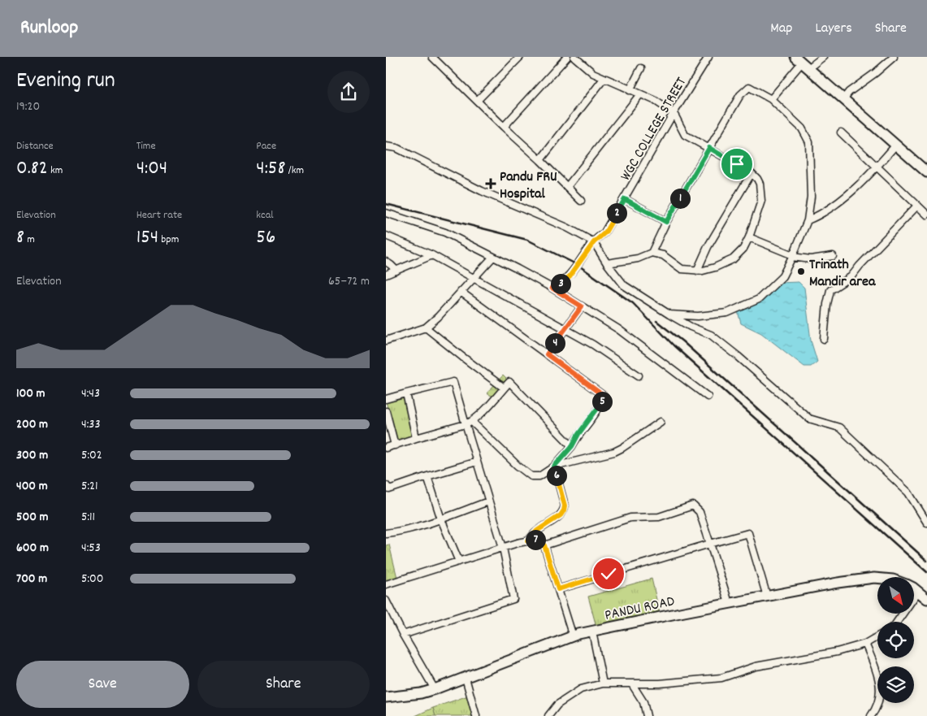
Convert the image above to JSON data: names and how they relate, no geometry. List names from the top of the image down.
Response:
{
  "streets": {
    "street": ["WGC COLLEGE STREET", "PANDU ROAD"]
  },
  "places": {
    "health": ["Pandu FRU Hospital"],
    "other": ["Trinath Mandir area"]
  },
  "north": "bottom right",
  "page": {
    "header": "Runloop",
    "nav": ["Map", "Layers", "Share"],
    "heading": ["Evening run", "19:20"],
    "stats": [
      ["Distance", "0.82 km"],
      ["Time", "4:04"],
      ["Pace", "4:58 /km"],
      ["Elevation", "8 m"],
      ["Heart rate", "154 bpm"],
      ["kcal", "56"]
    ],
    "pins": [
      "1",
      "2",
      "3",
      "4",
      "5",
      "6",
      "7"
    ],
    "chart": ["Elevation", "65–72 m"],
    "list": [
      {
        "name": "100 m",
        "note": "4:43"
      },
      {
        "name": "200 m",
        "note": "4:33"
      },
      {
        "name": "300 m",
        "note": "5:02"
      },
      {
        "name": "400 m",
        "note": "5:21"
      },
      {
        "name": "500 m",
        "note": "5:11"
      },
      {
        "name": "600 m",
        "note": "4:53"
      },
      {
        "name": "700 m",
        "note": "5:00"
      }
    ],
    "buttons": ["Save", "Share"]
  }
}
